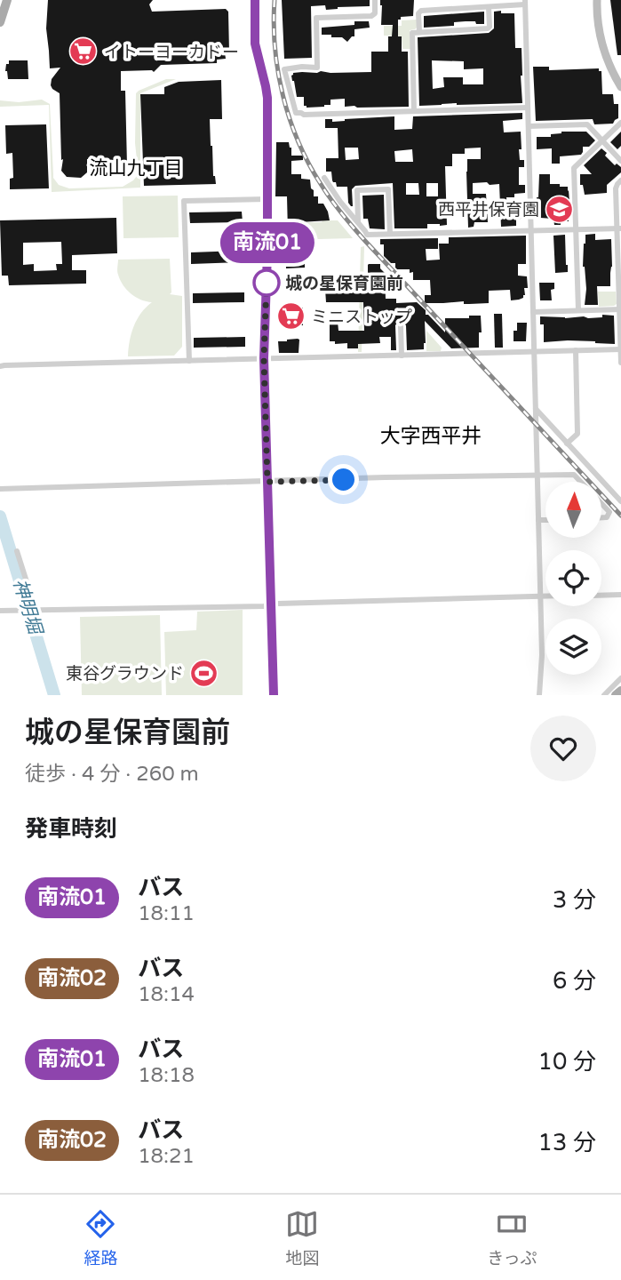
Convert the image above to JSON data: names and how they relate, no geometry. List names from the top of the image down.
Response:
{
  "districts": ["流山九丁目", "大字西平井"],
  "water": ["神明堀"],
  "places": {
    "supermarket": ["イトーヨーカドー", "ミニストップ"],
    "school or university": ["西平井保育園"],
    "other": ["城の星保育園前"],
    "sports": ["東谷グラウンド"]
  },
  "lines": ["bus line 南流01"],
  "north": "top",
  "page": {
    "on_map": "南流01",
    "heading": [
      ["城の星保育園前", "徒歩 · 4 分 · 260 m"],
      "発車時刻"
    ],
    "list": [
      {
        "mark": "南流01",
        "name": "バス",
        "note": "18:11",
        "value": "3 分"
      },
      {
        "mark": "南流02",
        "name": "バス",
        "note": "18:14",
        "value": "6 分"
      },
      {
        "mark": "南流01",
        "name": "バス",
        "note": "18:18",
        "value": "10 分"
      },
      {
        "mark": "南流02",
        "name": "バス",
        "note": "18:21",
        "value": "13 分"
      }
    ],
    "tabs": ["経路", "地図", "きっぷ"]
  }
}
